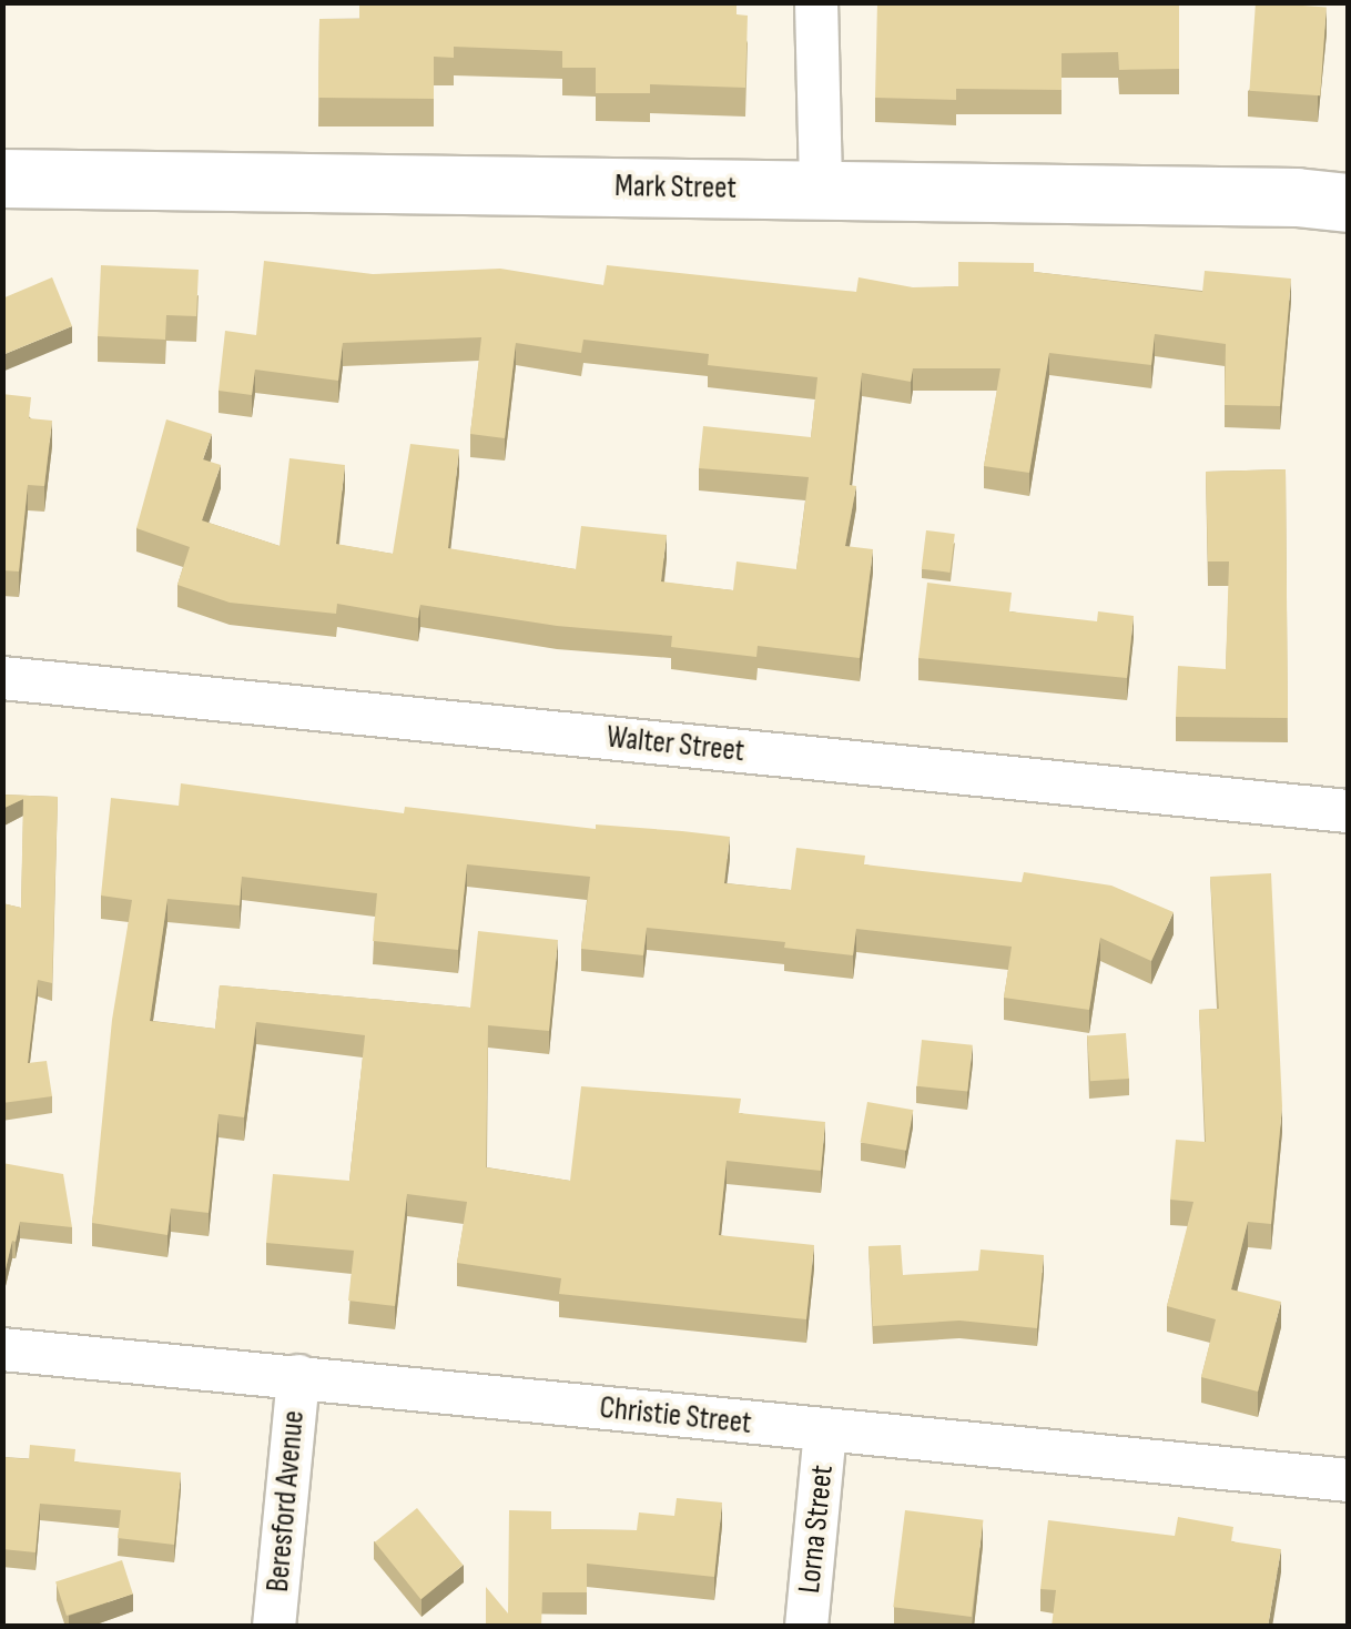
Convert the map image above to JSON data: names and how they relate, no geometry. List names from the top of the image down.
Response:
{
  "streets": {
    "street": [
      "Mark Street",
      "Walter Street",
      "Christie Street",
      "Beresford Avenue",
      "Lorna Street"
    ]
  },
  "crossings": [
    ["Christie Street", "Beresford Avenue"],
    ["Christie Street", "Lorna Street"]
  ]
}
